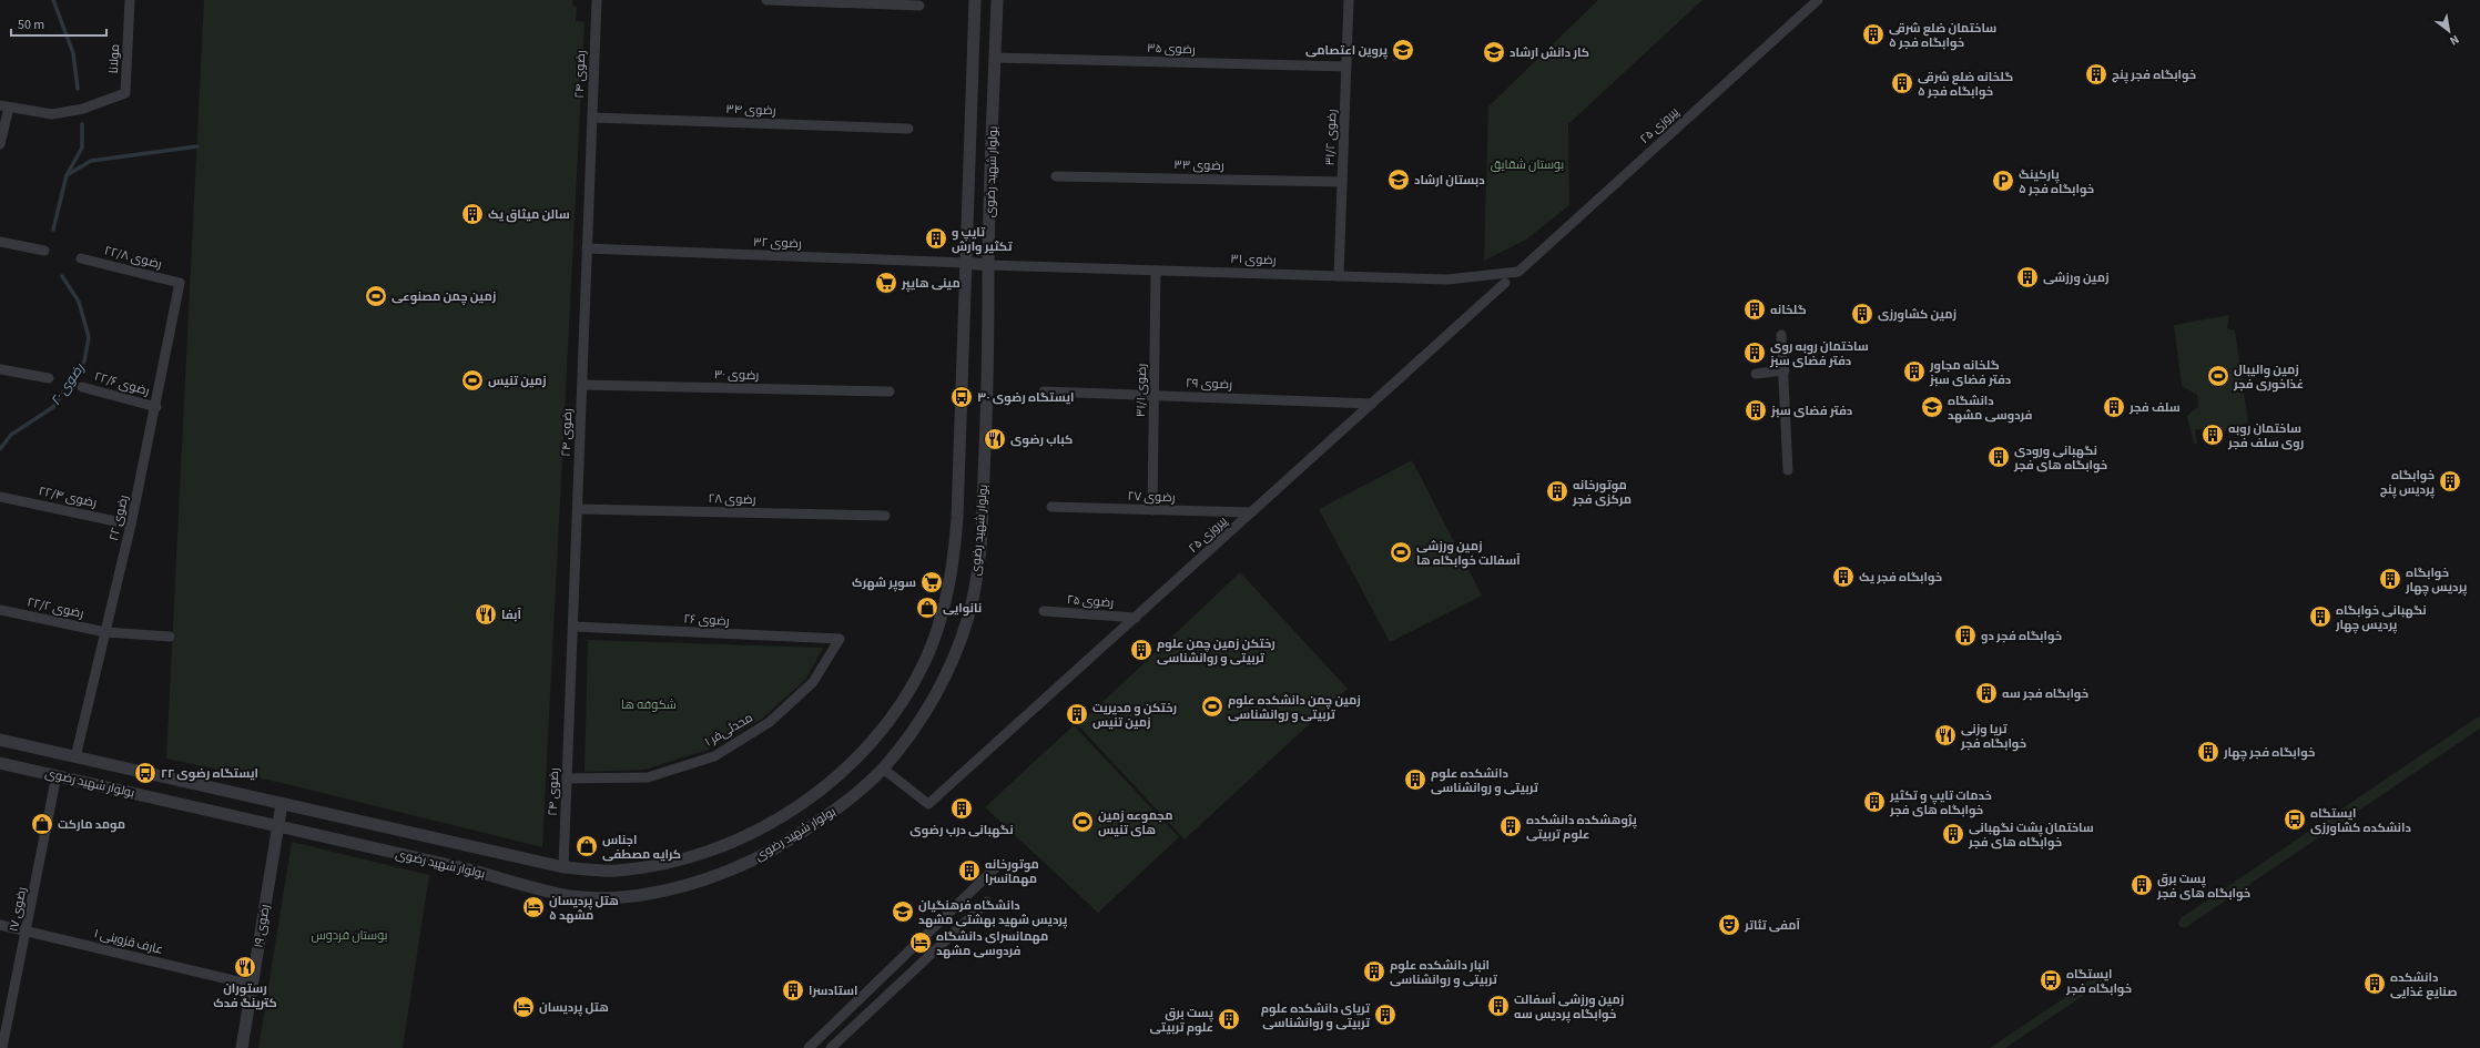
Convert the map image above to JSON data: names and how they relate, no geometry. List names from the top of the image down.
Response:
{
  "streets": {
    "street": [
      "رضوی ۳۵",
      "مولانا",
      "رضوی ۲۴",
      "رضوی ۳۴",
      "پیروزی ۲۵",
      "رضوی ۳۱/۲",
      "رضوی ۳۳",
      "بولوار شهید رضوی",
      "رضوی ۳۲",
      "رضوی ۲۲/۸",
      "رضوی ۳۱",
      "رضوی ۳۰",
      "رضوی ۲۲/۶",
      "رضوی ۲۹",
      "رضوی ۳۱/۱",
      "رضوی ۲۲/۴",
      "رضوی ۲۷",
      "رضوی ۲۸",
      "رضوی ۲۲",
      "رضوی ۲۵",
      "رضوی ۲۲/۲",
      "رضوی ۲۶",
      "محدثی‌فر ۱",
      "رضوی ۱۷",
      "رضوی ۱۹",
      "عارف قزوینی ۱"
    ]
  },
  "crossings": [
    ["رضوی ۳۵", "رضوی ۳۱/۲"],
    ["رضوی ۳۵", "بولوار شهید رضوی"],
    ["رضوی ۲۴", "رضوی ۳۴"],
    ["رضوی ۲۴", "بولوار شهید رضوی"],
    ["رضوی ۲۴", "رضوی ۳۲"],
    ["رضوی ۲۴", "رضوی ۳۰"],
    ["رضوی ۲۴", "رضوی ۲۸"],
    ["رضوی ۲۴", "رضوی ۲۶"],
    ["رضوی ۲۴", "محدثی‌فر ۱"],
    ["پیروزی ۲۵", "بولوار شهید رضوی"],
    ["پیروزی ۲۵", "رضوی ۳۱"],
    ["پیروزی ۲۵", "رضوی ۲۹"],
    ["پیروزی ۲۵", "رضوی ۲۷"],
    ["پیروزی ۲۵", "رضوی ۲۵"],
    ["رضوی ۳۱/۲", "رضوی ۳۳"],
    ["رضوی ۳۱/۲", "رضوی ۳۱"],
    ["بولوار شهید رضوی", "رضوی ۳۲"],
    ["بولوار شهید رضوی", "رضوی ۳۱"],
    ["بولوار شهید رضوی", "رضوی ۲۲"],
    ["بولوار شهید رضوی", "رضوی ۱۷"],
    ["بولوار شهید رضوی", "رضوی ۱۹"],
    ["رضوی ۲۲/۸", "رضوی ۲۲"],
    ["رضوی ۳۱", "رضوی ۳۱/۱"],
    ["رضوی ۲۲/۶", "رضوی ۲۲"],
    ["رضوی ۲۹", "رضوی ۳۱/۱"],
    ["رضوی ۳۱/۱", "رضوی ۲۷"],
    ["رضوی ۲۲/۴", "رضوی ۲۲"],
    ["رضوی ۲۲", "رضوی ۲۲/۲"],
    ["رضوی ۲۶", "محدثی‌فر ۱"],
    ["رضوی ۱۷", "عارف قزوینی ۱"],
    ["رضوی ۱۹", "عارف قزوینی ۱"]
  ],
  "water": ["رضوی ۲۰"],
  "parks": ["بوستان شقایق", "شکوفه ها", "بوستان فردوس"],
  "places": {
    "building": [
      "ساختمان ضلع شرقی خوابگاه فجر ۵",
      "خوابگاه فجر پنج",
      "گلخانه ضلع شرقی خوابگاه فجر ۵",
      "سالن میثاق یک",
      "تایپ و تکثیر وارش",
      "زمین ورزشی",
      "گلخانه",
      "زمین کشاورزی",
      "ساختمان روبه روی دفتر فضای سبز",
      "گلخانه مجاور دفتر فضای سبز",
      "سلف فجر",
      "دفتر فضای سبز",
      "ساختمان روبه روی سلف فجر",
      "نگهبانی ورودی خوابگاه های فجر",
      "خوابگاه پردیس پنج",
      "موتورخانه مرکزی فجر",
      "خوابگاه فجر یک",
      "خوابگاه پردیس چهار",
      "نگهبانی خوابگاه پردیس چهار",
      "خوابگاه فجر دو",
      "رختکن زمین چمن علوم تربیتی و روانشناسی",
      "خوابگاه فجر سه",
      "رختکن و مدیریت زمین تنیس",
      "خوابگاه فجر چهار",
      "دانشکده علوم تربیتی و روانشناسی",
      "خدمات تایپ و تکثیر خوابگاه های فجر",
      "نگهبانی درب رضوی",
      "پژوهشکده دانشکده علوم تربیتی",
      "ساختمان پشت نگهبانی خوابگاه های فجر",
      "موتورخانه مهمانسرا",
      "پست برق خوابگاه های فجر",
      "انبار دانشکده علوم تربیتی و روانشناسی",
      "دانشکده صنایع غذایی",
      "استادسرا",
      "زمین ورزشی آسفالت خوابگاه پردیس سه",
      "تریای دانشکده علوم تربیتی و روانشناسی",
      "پست برق علوم تربیتی"
    ],
    "school or university": [
      "پروین اعتصامی",
      "کار دانش ارشاد",
      "دبستان ارشاد",
      "دانشگاه فردوسی مشهد",
      "دانشگاه فرهنگیان پردیس شهید بهشتی مشهد"
    ],
    "parking": ["پارکینگ خوابگاه فجر ۵"],
    "supermarket": ["مینی هایپر", "سوپر شهرک"],
    "sports": [
      "زمین چمن مصنوعی",
      "زمین والیبال غذاخوری فجر",
      "زمین تنیس",
      "زمین ورزشی آسفالت خوابگاه ها",
      "زمین چمن دانشکده علوم تربیتی و روانشناسی",
      "مجموعه زمین های تنیس"
    ],
    "bus stop": [
      "ایستگاه رضوی ۳۰",
      "ایستگاه رضوی ۲۲",
      "ایستگاه دانشکده کشاورزی",
      "ایستگاه خوابگاه فجر"
    ],
    "restaurant": [
      "کباب رضوی",
      "آبفا",
      "تریا وزنی خوابگاه فجر",
      "رستوران کترینگ فدک"
    ],
    "shop": ["نانوایی", "مومد مارکت", "اجناس کرایه مصطفی"],
    "hotel": ["هتل پردیسان ۵ مشهد", "مهمانسرای دانشگاه فردوسی مشهد", "هتل پردیسان"],
    "theatre": ["آمفی تئاتر"]
  },
  "scale_bar": "50 m",
  "north": "bottom right"
}
